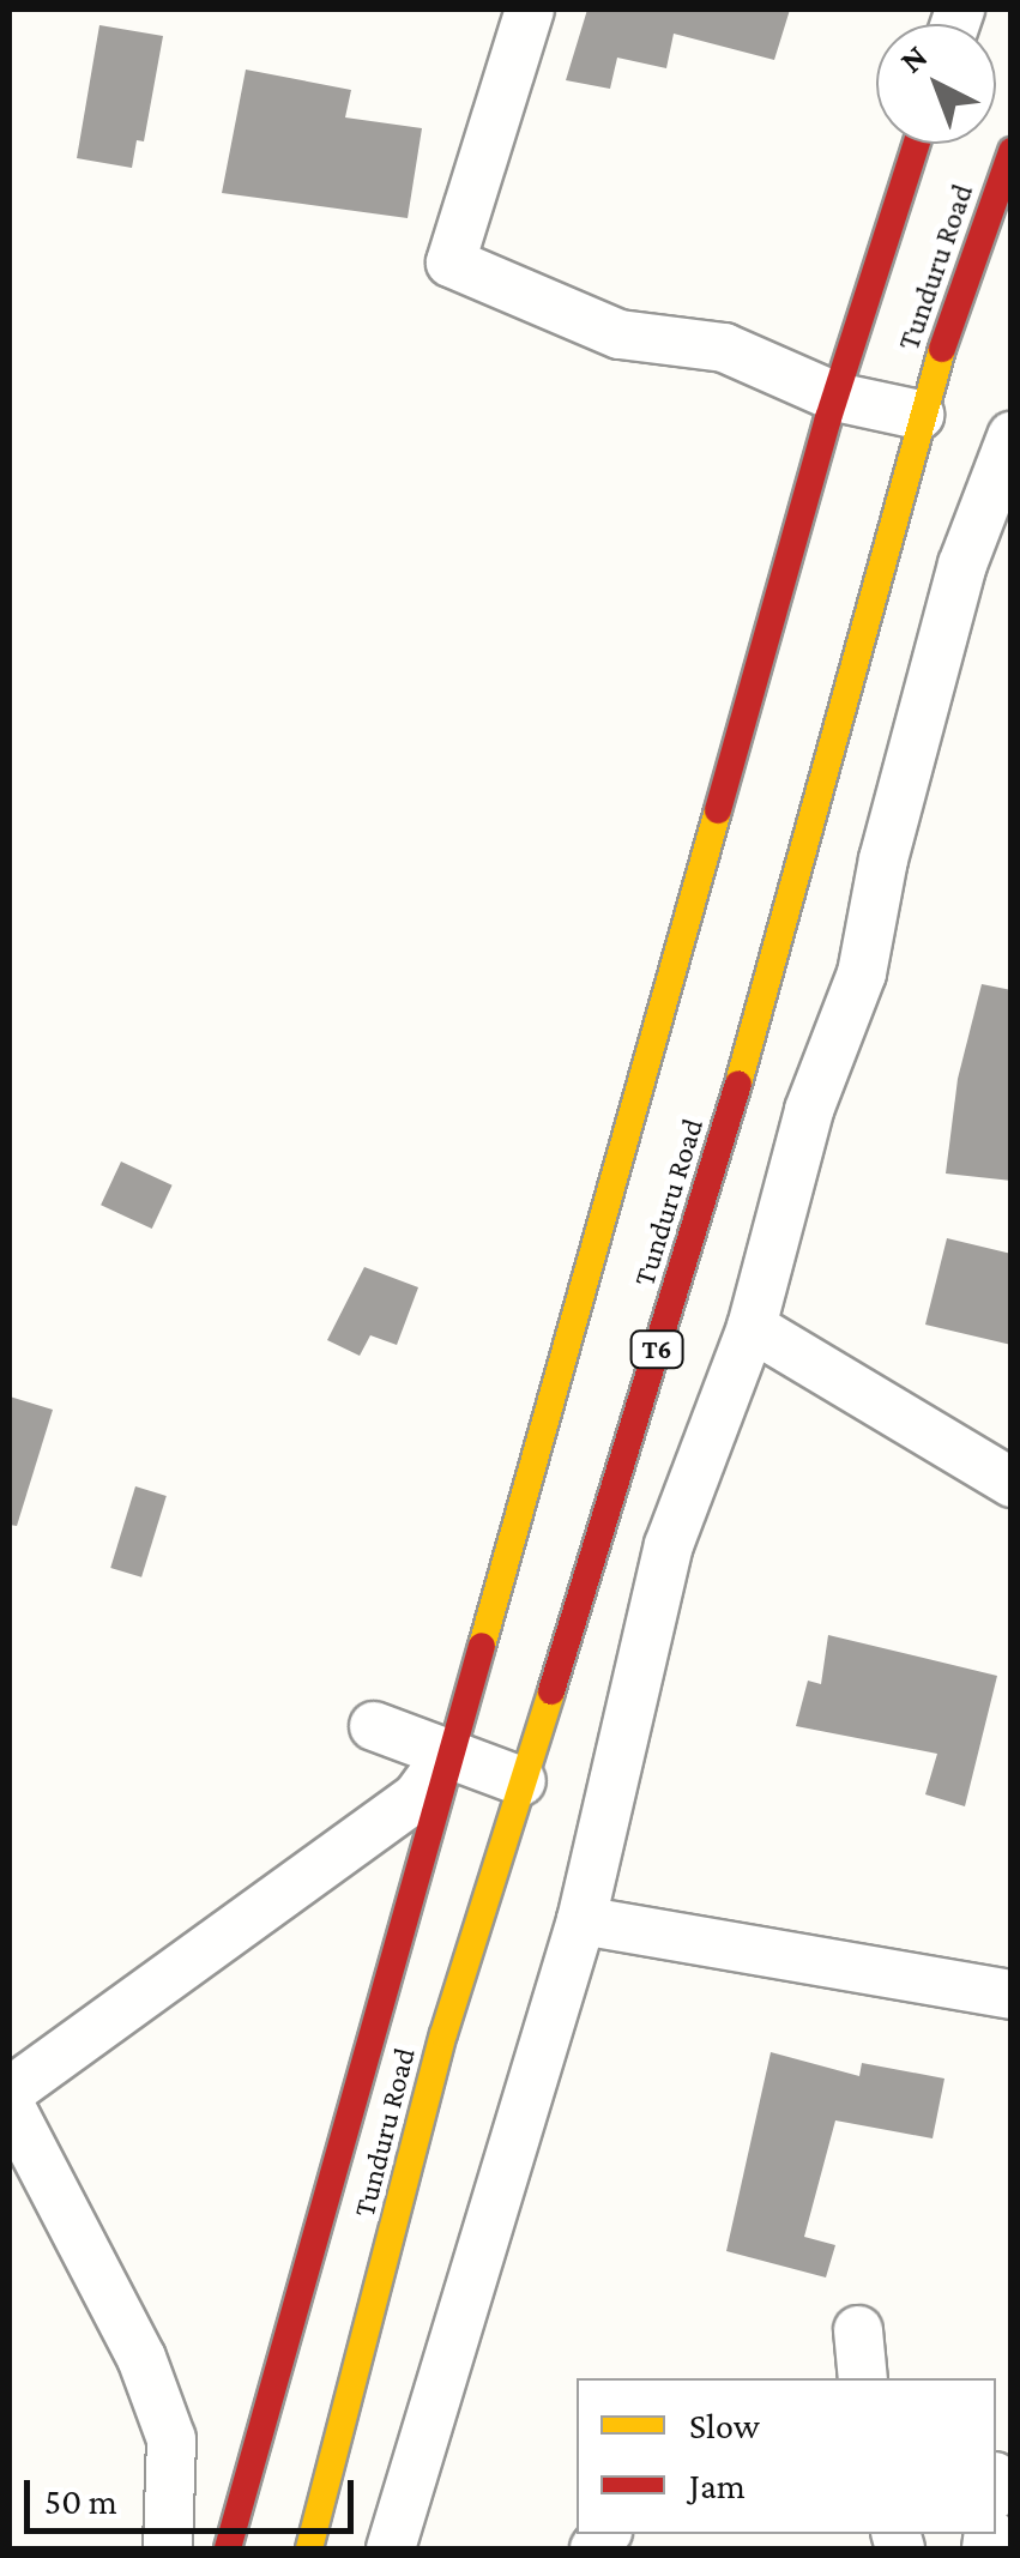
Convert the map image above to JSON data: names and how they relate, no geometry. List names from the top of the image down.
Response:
{
  "streets": {
    "main road": ["Tunduru Road", "T6"]
  },
  "legend": ["Slow", "Jam"],
  "scale_bar": "50 m",
  "north": "top left"
}
